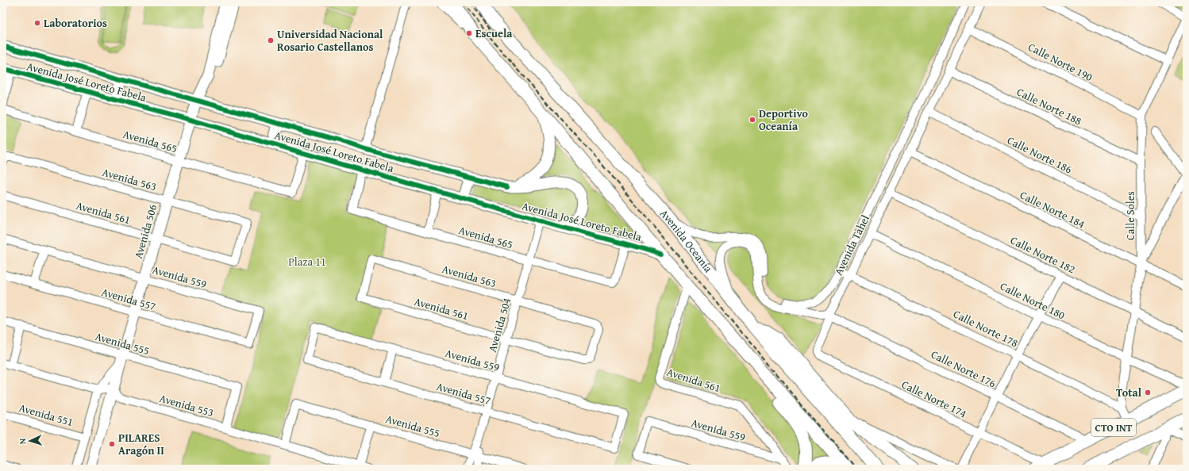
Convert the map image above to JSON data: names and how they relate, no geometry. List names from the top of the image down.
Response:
{
  "streets": {
    "highway": ["Avenida Oceanía", "CTO INT"],
    "main road": ["Avenida José Loreto Fabela", "Avenida 506"],
    "street": [
      "Calle Norte 190",
      "Calle Norte 188",
      "Avenida 565",
      "Calle Norte 186",
      "Avenida 563",
      "Calle Norte 184",
      "Avenida 561",
      "Calle Soles",
      "Avenida Tahel",
      "Calle Norte 182",
      "Avenida 559",
      "Avenida 557",
      "Calle Norte 180",
      "Avenida 504",
      "Calle Norte 178",
      "Avenida 555",
      "Calle Norte 176",
      "Calle Norte 174",
      "Avenida 553",
      "Avenida 551"
    ]
  },
  "crossings": [
    ["Calle Norte 190", "Calle Soles"],
    ["Calle Norte 190", "Avenida Tahel"],
    ["Avenida José Loreto Fabela", "Avenida 565"],
    ["Avenida José Loreto Fabela", "Avenida 506"],
    ["Avenida José Loreto Fabela", "Avenida 504"],
    ["Calle Norte 188", "Calle Soles"],
    ["Calle Norte 188", "Avenida Tahel"],
    ["Avenida 565", "Avenida 506"],
    ["Avenida 565", "Avenida 504"],
    ["Calle Norte 186", "Calle Soles"],
    ["Calle Norte 186", "Avenida Tahel"],
    ["Avenida 563", "Avenida 561"],
    ["Avenida 563", "Avenida 506"],
    ["Avenida 563", "Avenida 504"],
    ["Calle Norte 184", "Calle Soles"],
    ["Calle Norte 184", "Avenida Tahel"],
    ["Avenida 561", "Avenida 506"],
    ["Avenida 561", "Avenida 559"],
    ["Avenida 561", "Avenida 504"],
    ["Calle Soles", "Calle Norte 182"],
    ["Calle Soles", "Calle Norte 180"],
    ["Calle Soles", "Calle Norte 178"],
    ["Calle Soles", "CTO INT"],
    ["Avenida 506", "Avenida 559"],
    ["Avenida 506", "Avenida 557"],
    ["Avenida 506", "Avenida 555"],
    ["Avenida 506", "Avenida 553"],
    ["Avenida Oceanía", "Avenida Tahel"],
    ["Avenida Tahel", "Calle Norte 182"],
    ["Avenida Tahel", "Calle Norte 180"],
    ["Avenida Tahel", "Calle Norte 178"],
    ["Avenida Tahel", "Calle Norte 176"],
    ["Avenida Tahel", "Calle Norte 174"],
    ["Avenida 559", "Avenida 557"],
    ["Avenida 559", "Avenida 504"],
    ["Avenida 557", "Avenida 504"],
    ["Calle Norte 180", "CTO INT"],
    ["Avenida 504", "Avenida 555"],
    ["Avenida 555", "Avenida 553"],
    ["Calle Norte 176", "CTO INT"],
    ["Calle Norte 174", "CTO INT"]
  ],
  "parks": ["Plaza 11"],
  "places": [
    "Laboratorios",
    "Escuela",
    "Universidad Nacional Rosario Castellanos",
    "Deportivo Oceanía",
    "Total",
    "PILARES Aragón II"
  ],
  "north": "left"
}
